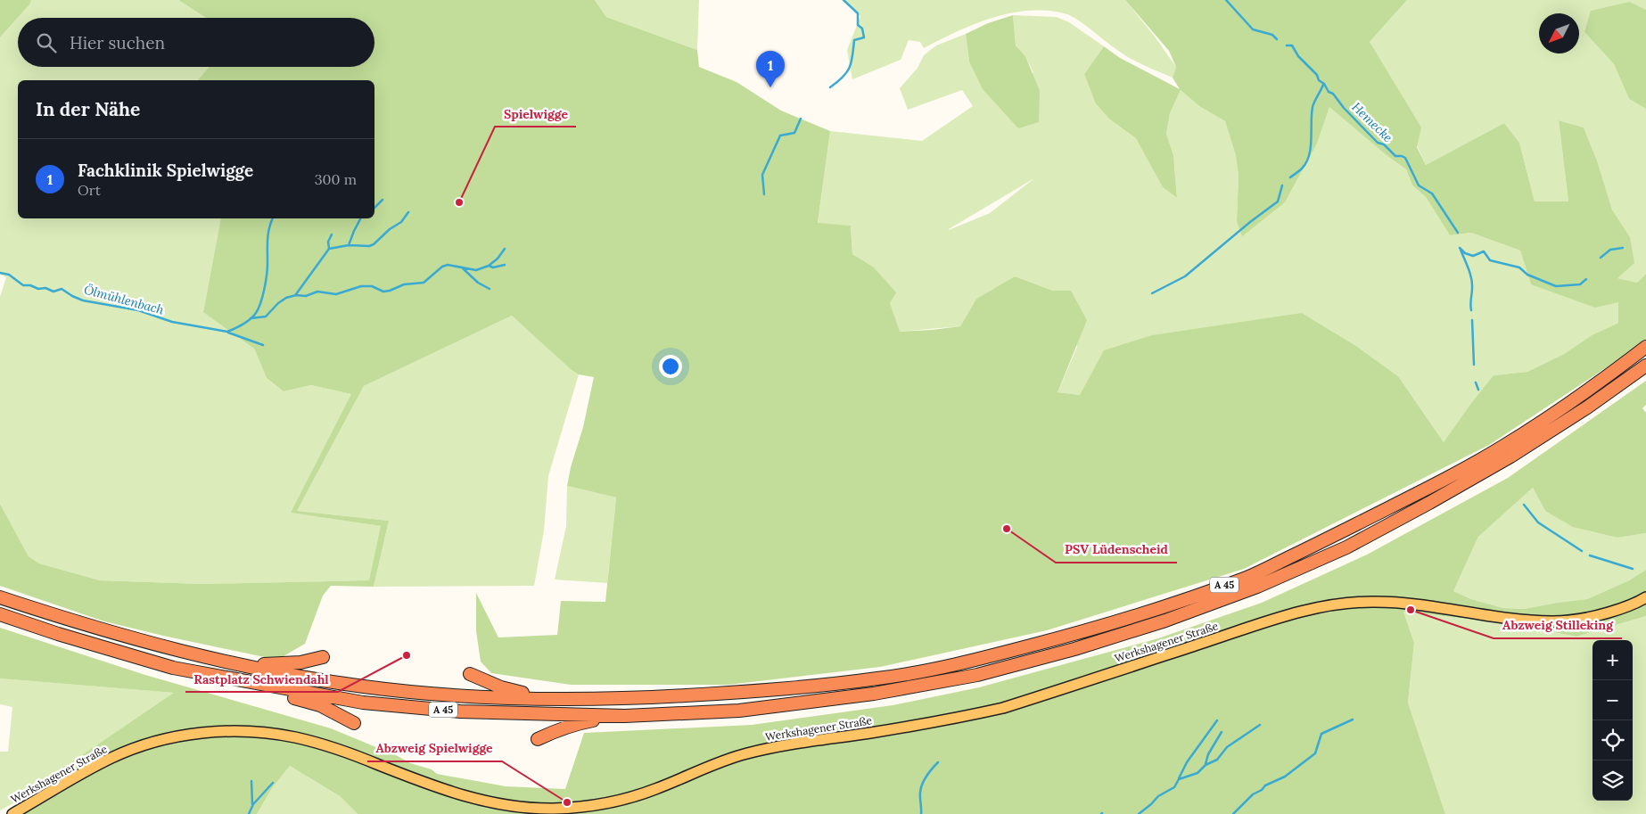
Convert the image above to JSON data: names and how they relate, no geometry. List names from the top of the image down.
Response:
{
  "streets": {
    "highway": ["A 45"],
    "main road": ["Werkshagener Straße"]
  },
  "water": ["Hemecke", "Ölmühlenbach"],
  "places": [
    "Spielwigge",
    "PSV Lüdenscheid",
    "Abzweig Stilleking",
    "Rastplatz Schwiendahl",
    "Abzweig Spielwigge"
  ],
  "north": "bottom left",
  "page": {
    "search": "Hier suchen",
    "pins": "1",
    "heading": "In der Nähe",
    "list": [
      {
        "mark": "1",
        "name": "Fachklinik Spielwigge",
        "note": "Ort",
        "value": "300 m"
      }
    ],
    "map_buttons": ["+", "−"]
  }
}
